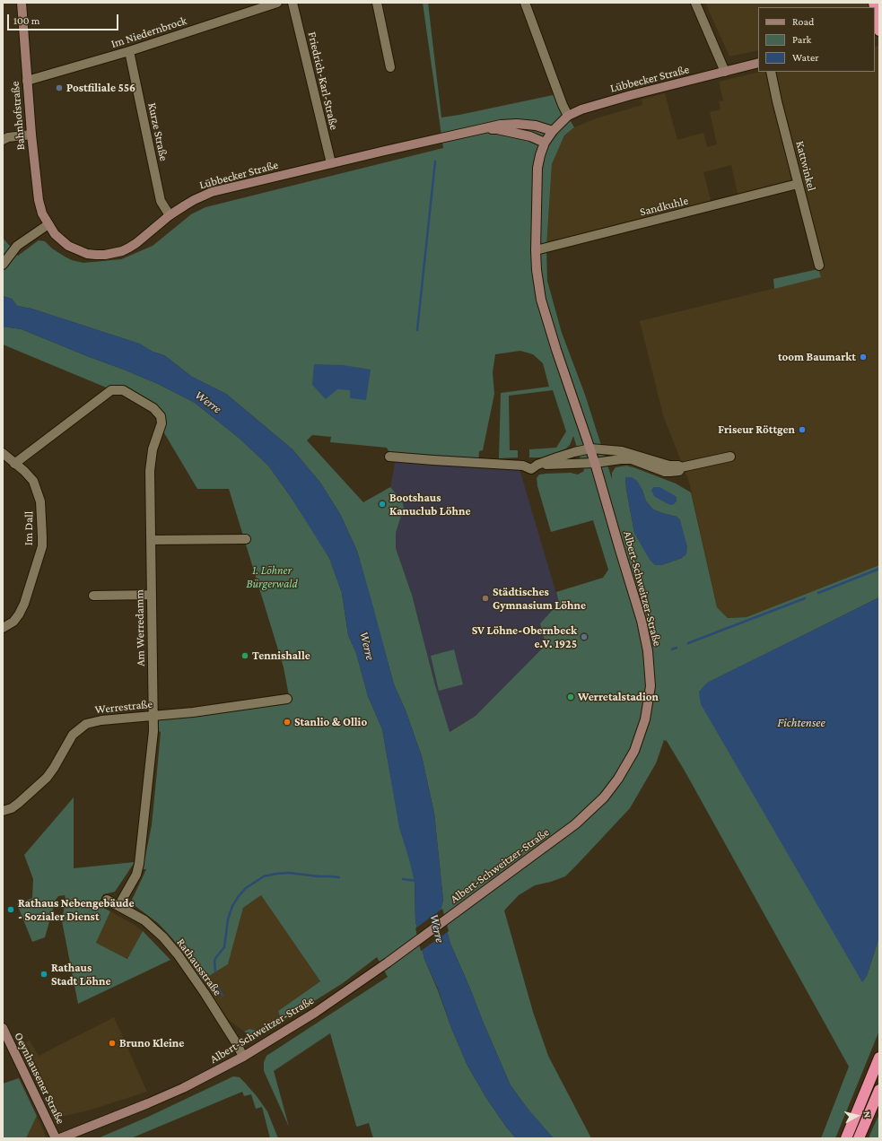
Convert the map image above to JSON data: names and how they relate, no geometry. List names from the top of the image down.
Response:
{
  "streets": {
    "main road": [
      "Lübbecker Straße",
      "Bahnhofstraße",
      "Albert-Schweitzer-Straße",
      "Oeynhausener Straße"
    ],
    "street": [
      "Im Niedernbrock",
      "Friedrich-Karl-Straße",
      "Kurze Straße",
      "Kattwinkel",
      "Sandkuhle",
      "Im Dall",
      "Am Werredamm",
      "Werrestraße",
      "Rathausstraße"
    ]
  },
  "crossings": [
    ["Im Niedernbrock", "Bahnhofstraße"],
    ["Im Niedernbrock", "Kurze Straße"],
    ["Lübbecker Straße", "Friedrich-Karl-Straße"],
    ["Lübbecker Straße", "Bahnhofstraße"],
    ["Lübbecker Straße", "Kurze Straße"],
    ["Lübbecker Straße", "Albert-Schweitzer-Straße"],
    ["Kattwinkel", "Sandkuhle"],
    ["Sandkuhle", "Albert-Schweitzer-Straße"],
    ["Im Dall", "Am Werredamm"],
    ["Albert-Schweitzer-Straße", "Rathausstraße"],
    ["Am Werredamm", "Werrestraße"]
  ],
  "water": ["Werre", "Fichtensee"],
  "parks": ["1. Löhner Bürgerwald"],
  "places": [
    "Postfiliale 556",
    "toom Baumarkt",
    "Friseur Röttgen",
    "Bootshaus Kanuclub Löhne",
    "Städtisches Gymnasium Löhne",
    "SV Löhne-Obernbeck e.V. 1925",
    "Tennishalle",
    "Werretalstadion",
    "Stanlio & Ollio",
    "Rathaus Nebengebäude - Sozialer Dienst",
    "Rathaus Stadt Löhne",
    "Bruno Kleine"
  ],
  "legend": ["Road", "Park", "Water"],
  "scale_bar": "100 m",
  "north": "right"
}
